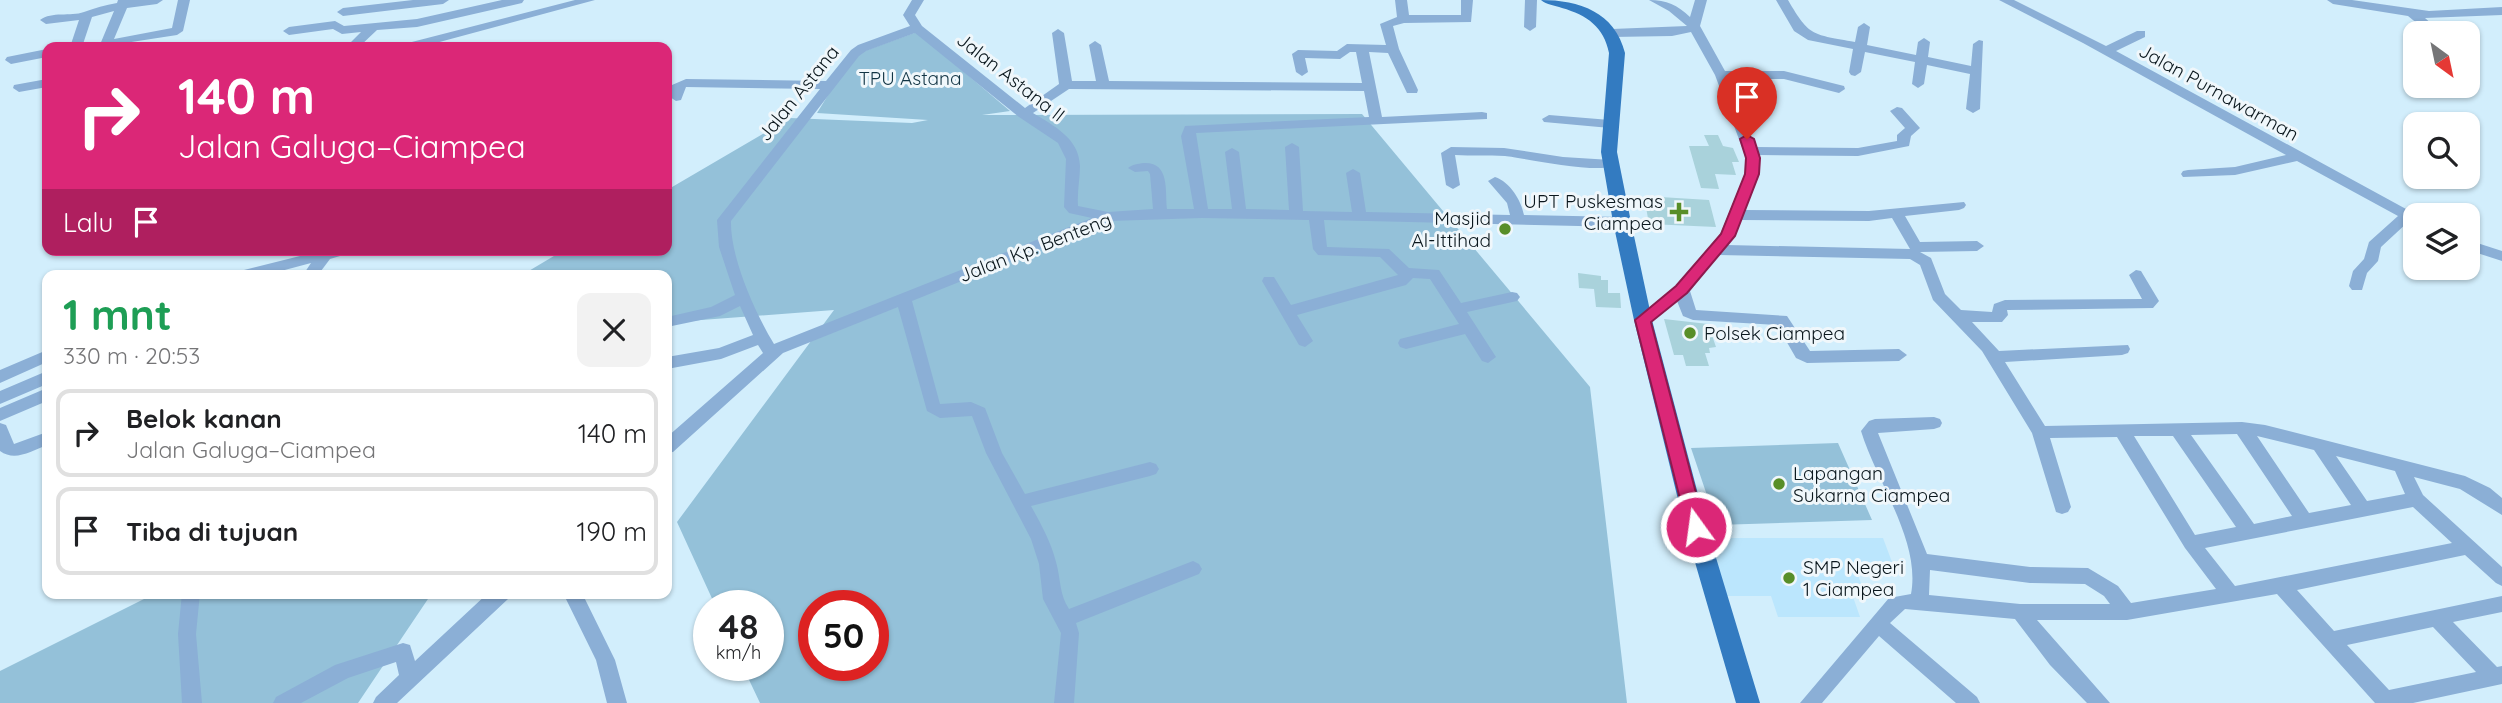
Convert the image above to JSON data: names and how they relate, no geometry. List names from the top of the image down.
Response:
{
  "streets": {
    "street": [
      "Jalan Astana II",
      "Jalan Purnawarman",
      "Jalan Astana",
      "Jalan Kp. Benteng"
    ]
  },
  "crossings": [
    ["Jalan Astana II", "Jalan Astana"],
    ["Jalan Astana II", "Jalan Kp. Benteng"]
  ],
  "parks": ["TPU Astana"],
  "places": {
    "health": ["UPT Puskesmas Ciampea"],
    "other": [
      "Masjid Al-Ittihad",
      "Polsek Ciampea",
      "Lapangan Sukarna Ciampea",
      "SMP Negeri 1 Ciampea"
    ]
  },
  "north": "bottom right",
  "page": {
    "turn": ["140 m", "Jalan Galuga–Ciampea"],
    "then": "Lalu",
    "heading": ["1 mnt", "330 m · 20:53"],
    "list": [
      {
        "name": "Belok kanan",
        "note": "Jalan Galuga–Ciampea",
        "value": "140 m"
      },
      {
        "name": "Tiba di tujuan",
        "value": "190 m"
      }
    ],
    "speed": "48 km/h",
    "limit": "50"
  }
}
